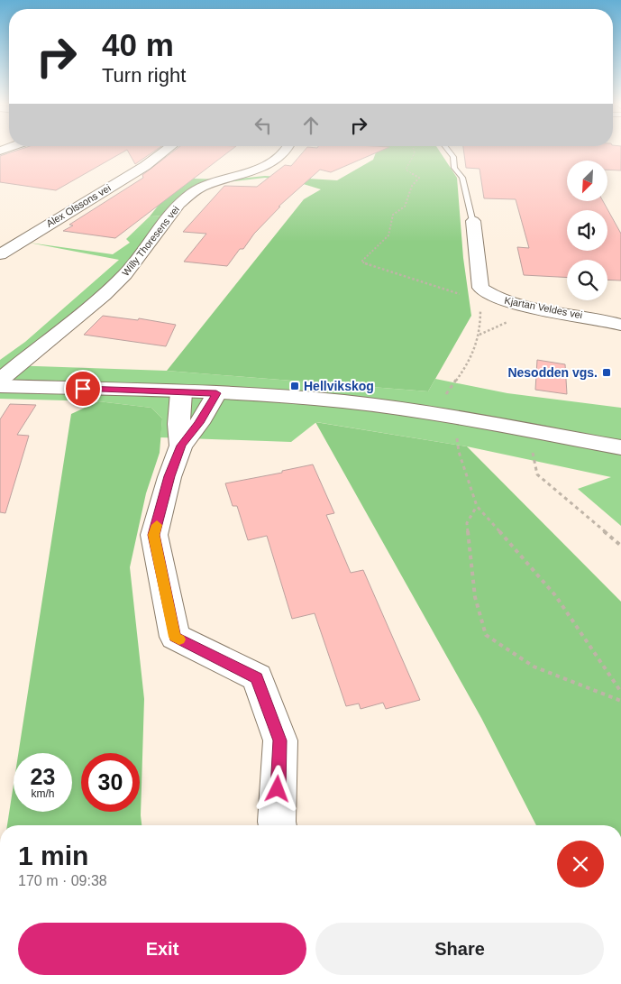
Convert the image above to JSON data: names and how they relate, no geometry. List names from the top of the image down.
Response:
{
  "streets": {
    "street": ["Alex Olssons vei", "Willy Thoresens vei", "Kjartan Veldes vei"]
  },
  "places": {
    "transit": ["Nesodden vgs.", "Hellvikskog"]
  },
  "north": "bottom left",
  "page": {
    "turn": ["40 m", "Turn right"],
    "speed": "23 km/h",
    "limit": "30",
    "heading": ["1 min", "170 m · 09:38"],
    "buttons": ["Exit", "Share"]
  }
}
